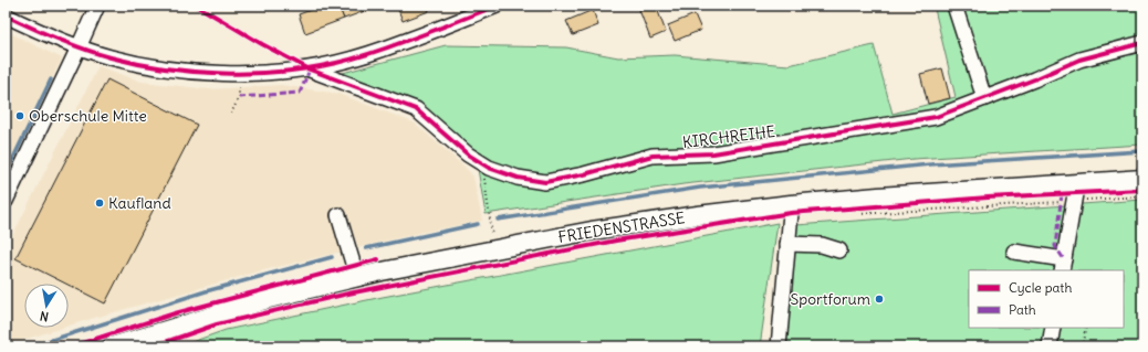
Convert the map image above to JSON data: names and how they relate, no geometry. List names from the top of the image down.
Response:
{
  "streets": {
    "main road": ["FRIEDENSTRASSE"],
    "street": ["KIRCHREIHE"]
  },
  "places": ["Oberschule Mitte", "Kaufland", "Sportforum"],
  "legend": ["Cycle path", "Path"],
  "north": "bottom"
}
